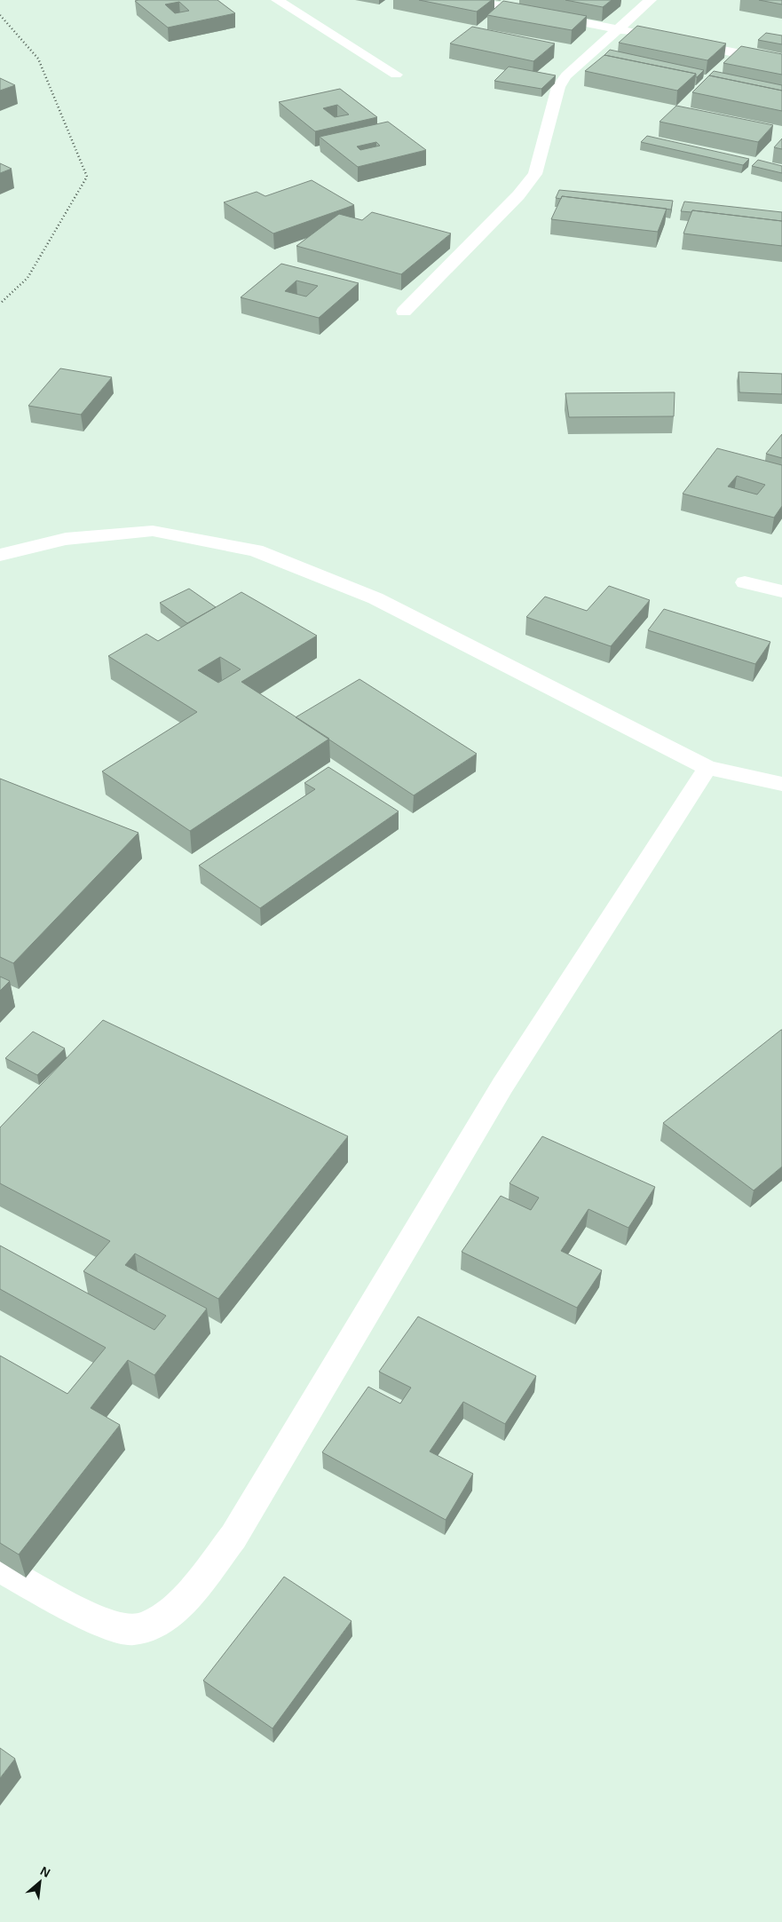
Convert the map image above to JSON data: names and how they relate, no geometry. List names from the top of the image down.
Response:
{
  "north": "top right"
}
